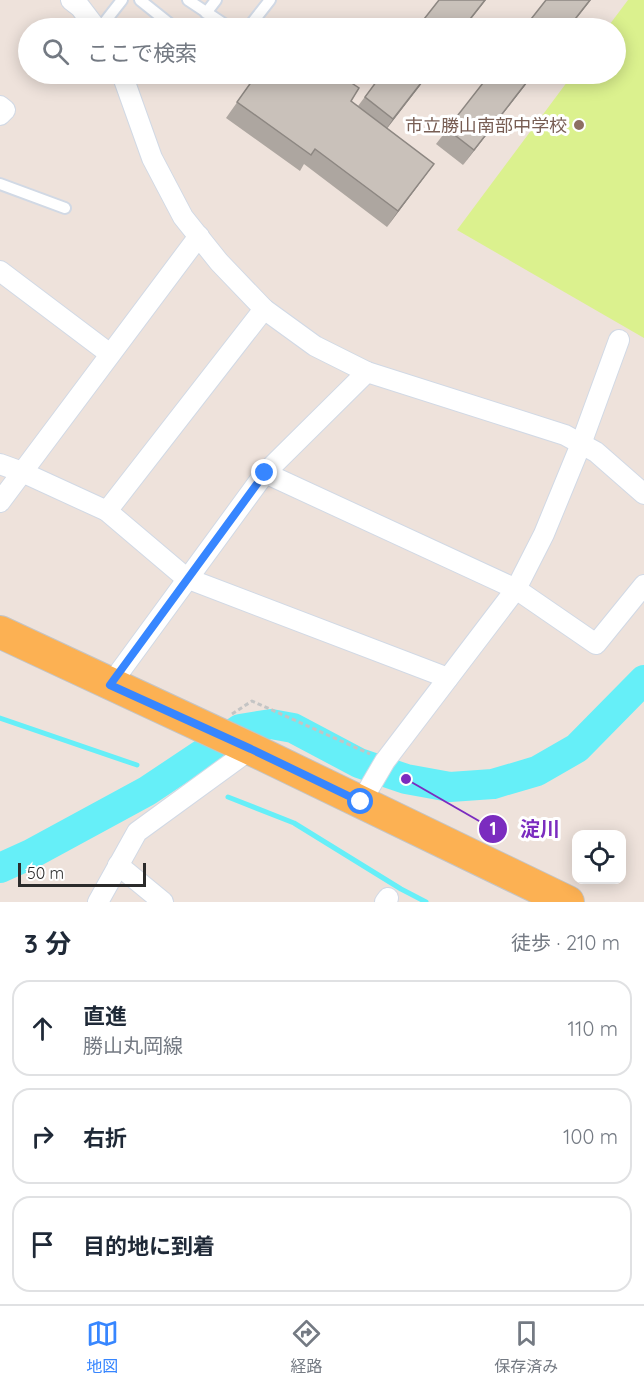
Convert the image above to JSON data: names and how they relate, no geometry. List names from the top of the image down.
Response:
{
  "places": ["市立勝山南部中学校", "淀川"],
  "scale_bar": "50 m",
  "page": {
    "search": "ここで検索",
    "scale": "50 m",
    "heading": ["3 分", "徒歩 · 210 m"],
    "list": [
      ["直進", "勝山丸岡線", "110 m"],
      ["右折", "100 m"],
      "目的地に到着"
    ],
    "nav": ["地図", "経路", "保存済み"]
  }
}
